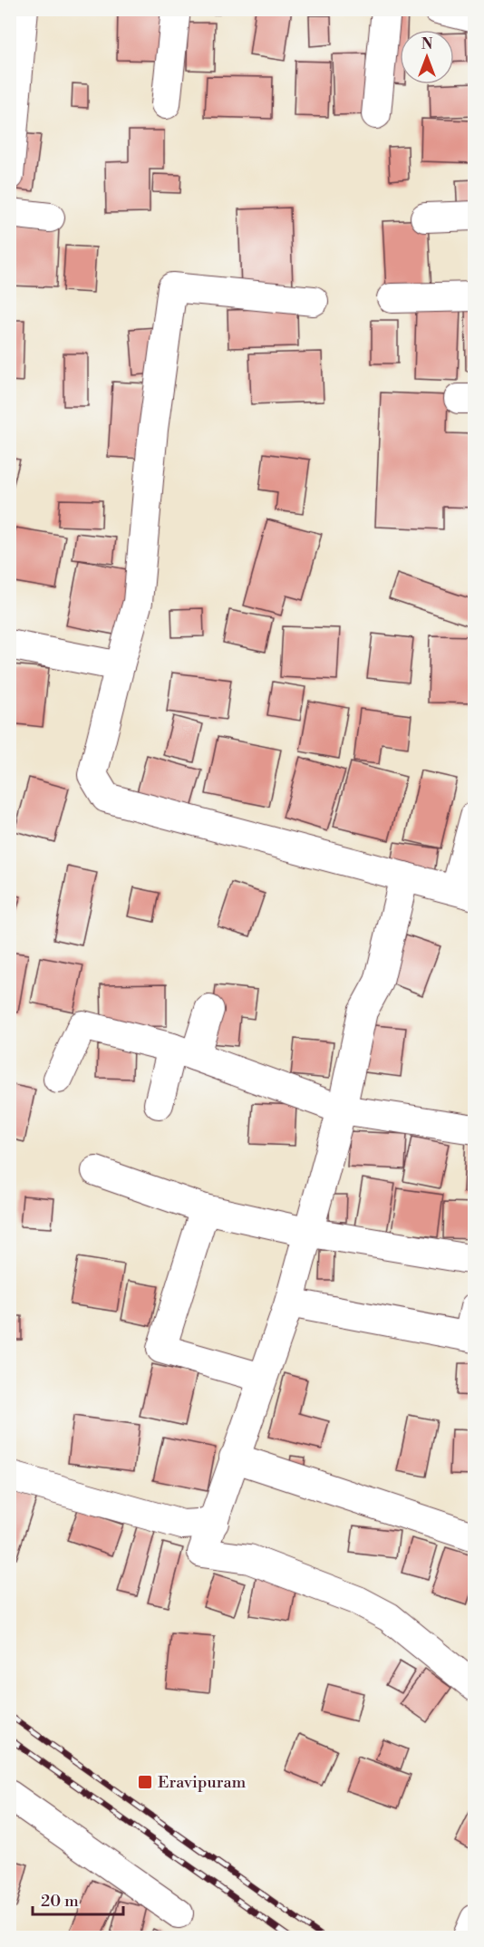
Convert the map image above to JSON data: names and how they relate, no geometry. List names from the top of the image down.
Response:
{
  "places": {
    "transit": ["Eravipuram"]
  },
  "scale_bar": "20 m",
  "north": "top"
}
